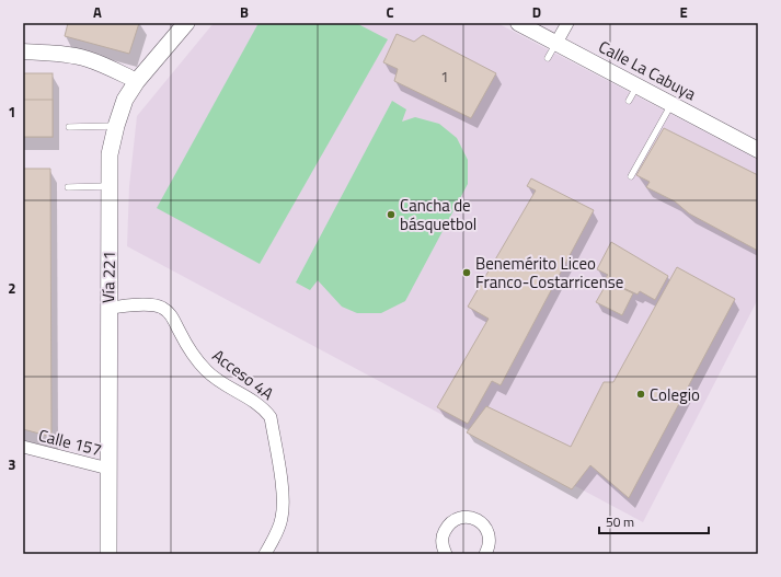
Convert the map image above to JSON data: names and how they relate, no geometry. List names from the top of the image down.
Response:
{
  "streets": {
    "main road": ["Vía 221"],
    "street": ["Calle La Cabuya", "Acceso 4A", "Calle 157"]
  },
  "crossings": [
    ["Vía 221", "Acceso 4A"],
    ["Vía 221", "Calle 157"]
  ],
  "places": ["Cancha de básquetbol", "Benemérito Liceo Franco-Costarricense", "Colegio"],
  "house_numbers": ["1"],
  "scale_bar": "50 m",
  "grid": {
    "columns": [
      "A",
      "B",
      "C",
      "D",
      "E"
    ],
    "rows": ["1", "2", "3"]
  }
}
